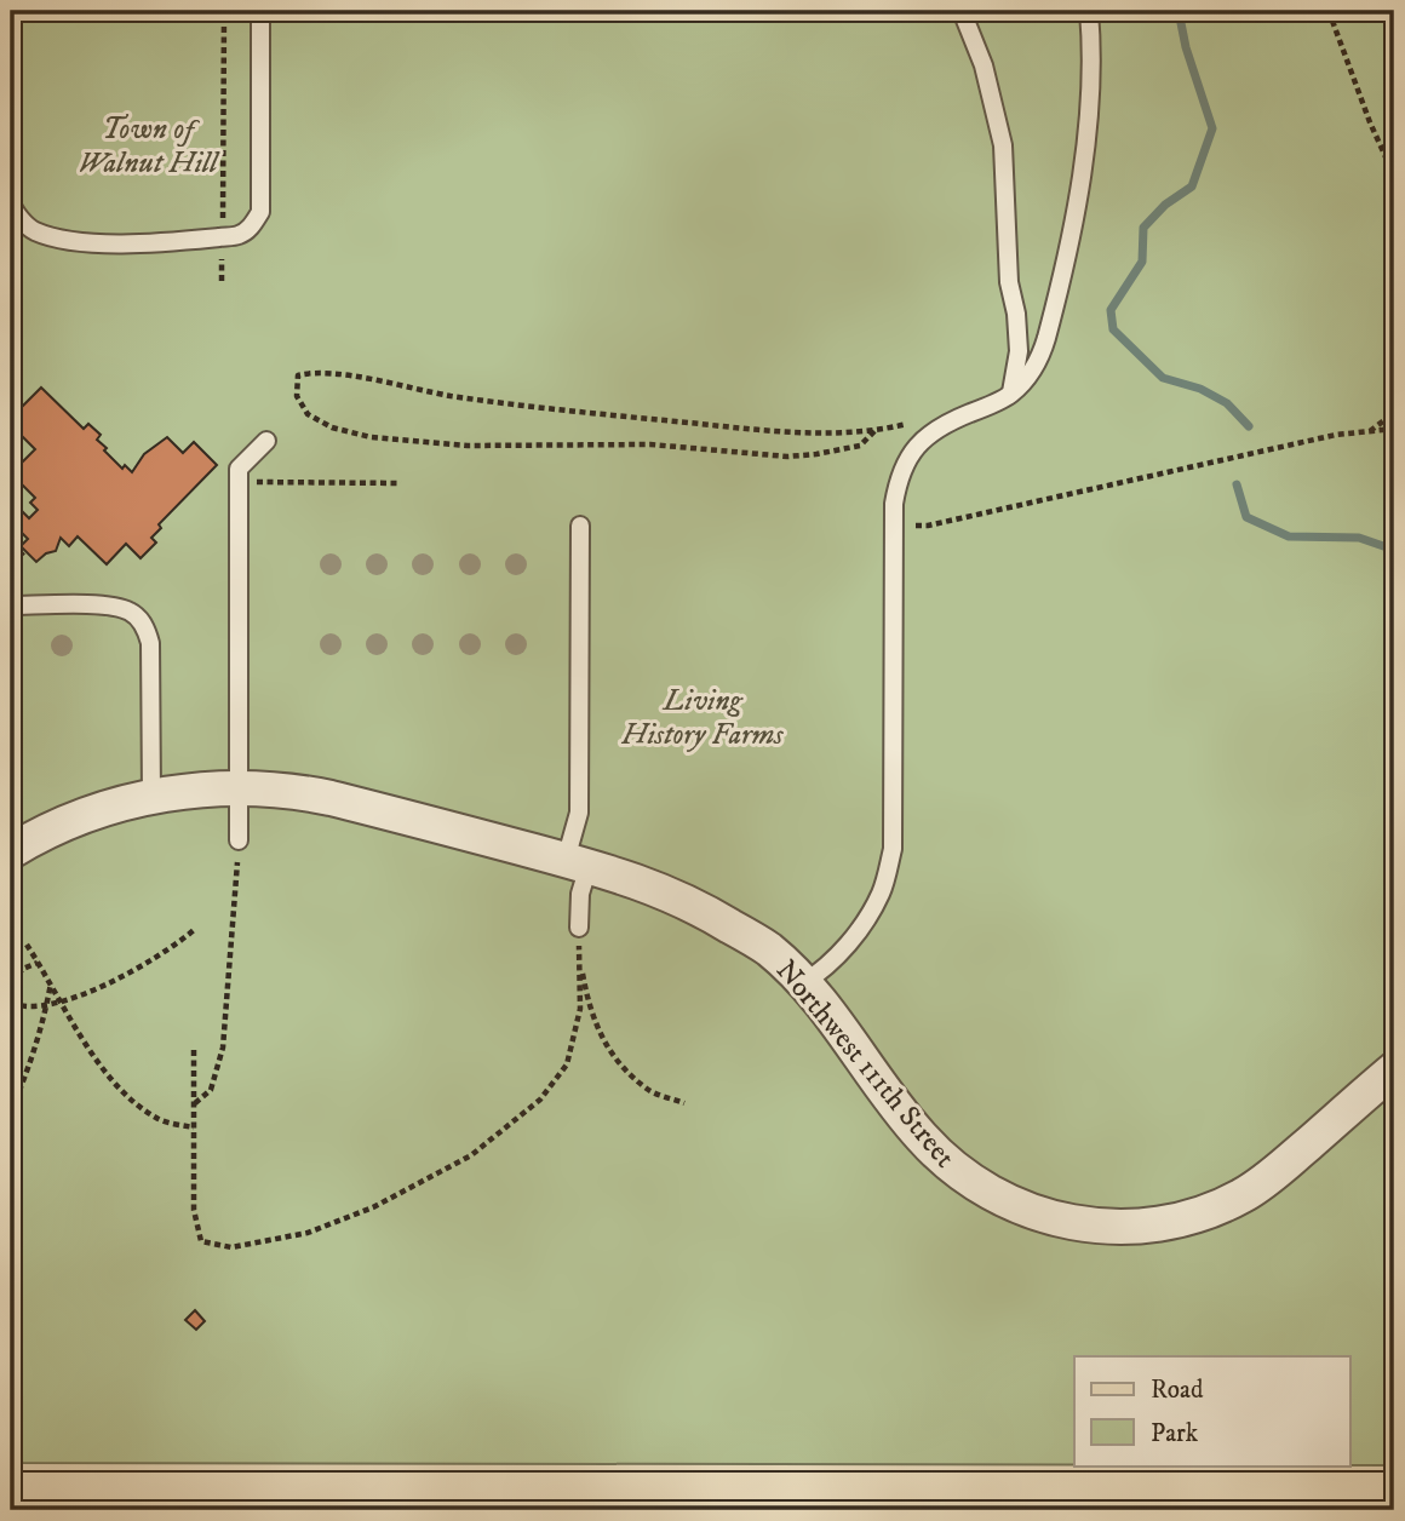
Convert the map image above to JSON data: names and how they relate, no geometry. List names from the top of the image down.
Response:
{
  "streets": {
    "street": ["Northwest 111th Street"]
  },
  "parks": ["Town of Walnut Hill", "Living History Farms"],
  "legend": ["Road", "Park"]
}
